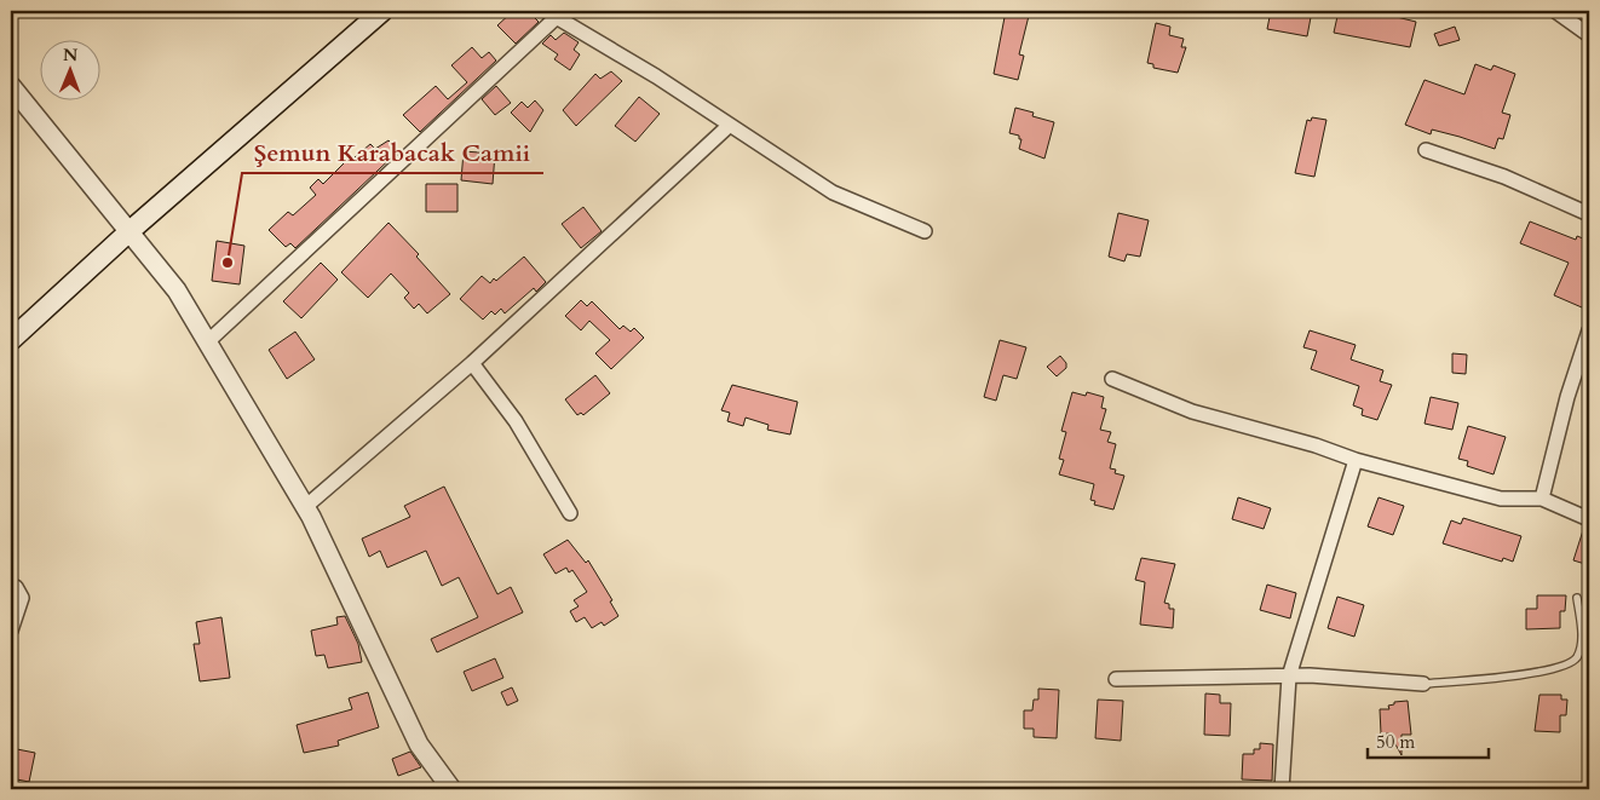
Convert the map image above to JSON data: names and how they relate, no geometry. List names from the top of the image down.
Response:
{
  "places": ["Şemun Karabacak Camii"],
  "scale_bar": "50 m",
  "north": "top"
}
